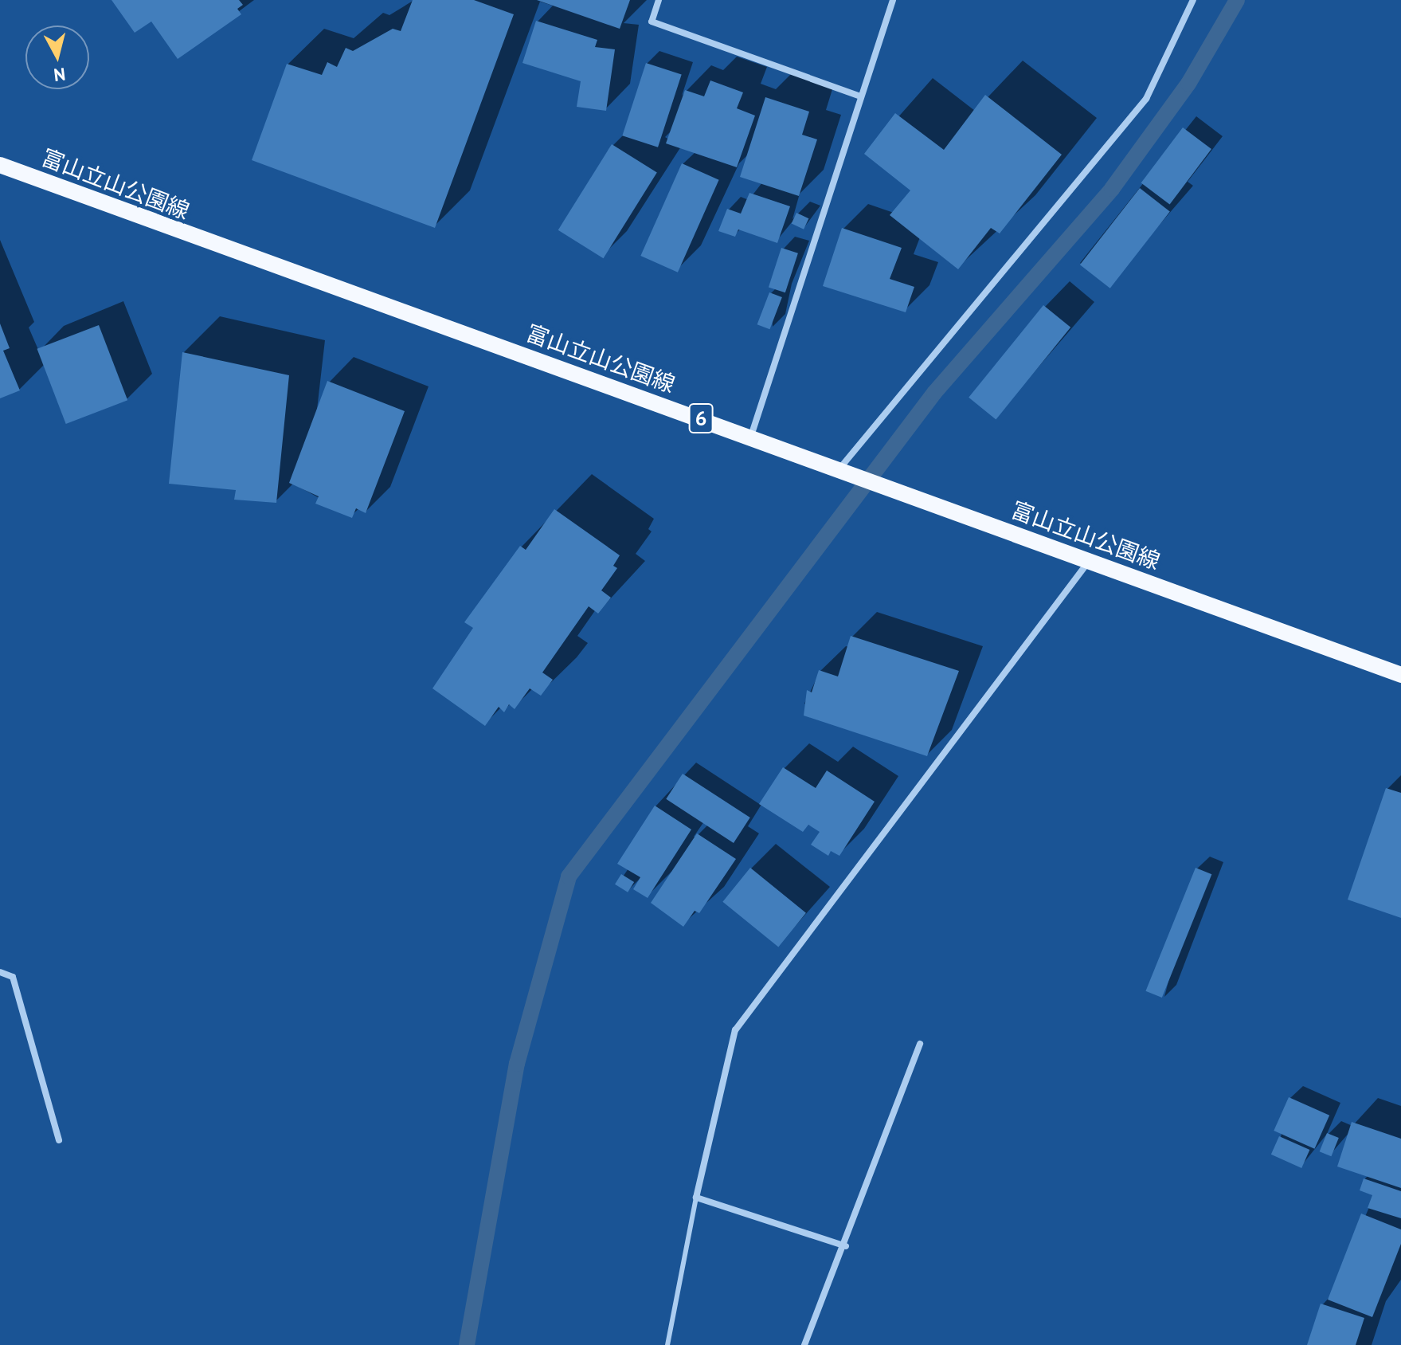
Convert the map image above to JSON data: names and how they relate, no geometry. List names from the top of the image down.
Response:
{
  "streets": {
    "main road": ["富山立山公園線", "6"]
  },
  "north": "bottom"
}
